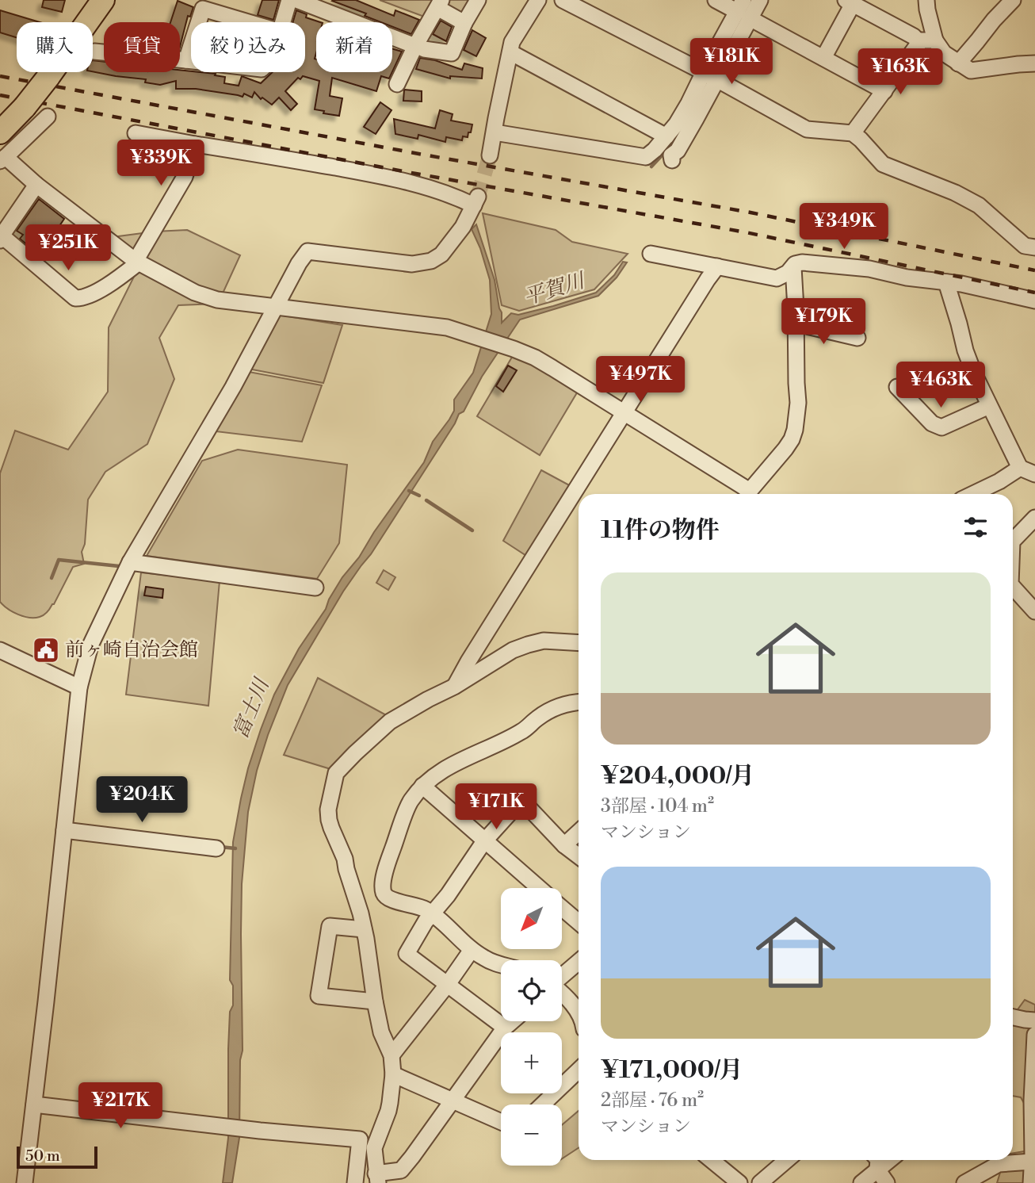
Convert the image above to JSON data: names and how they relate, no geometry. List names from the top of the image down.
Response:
{
  "water": ["平賀川", "富士川"],
  "places": {
    "public building": ["前ヶ崎自治会館"]
  },
  "scale_bar": "50 m",
  "north": "bottom left",
  "page": {
    "chip": [
      "購入",
      "賃貸",
      "絞り込み",
      "新着"
    ],
    "price": [
      "¥181K",
      "¥163K",
      "¥339K",
      "¥349K",
      "¥251K",
      "¥179K",
      "¥497K",
      "¥463K",
      "¥204K",
      "¥171K",
      "¥217K"
    ],
    "heading": "11件の物件",
    "list": [
      {
        "name": "¥204,000/月",
        "note": "3部屋 · 104 m² · マンション"
      },
      {
        "name": "¥171,000/月",
        "note": "2部屋 · 76 m² · マンション"
      }
    ],
    "map_buttons": ["+", "−"],
    "scale": "50 m"
  }
}
